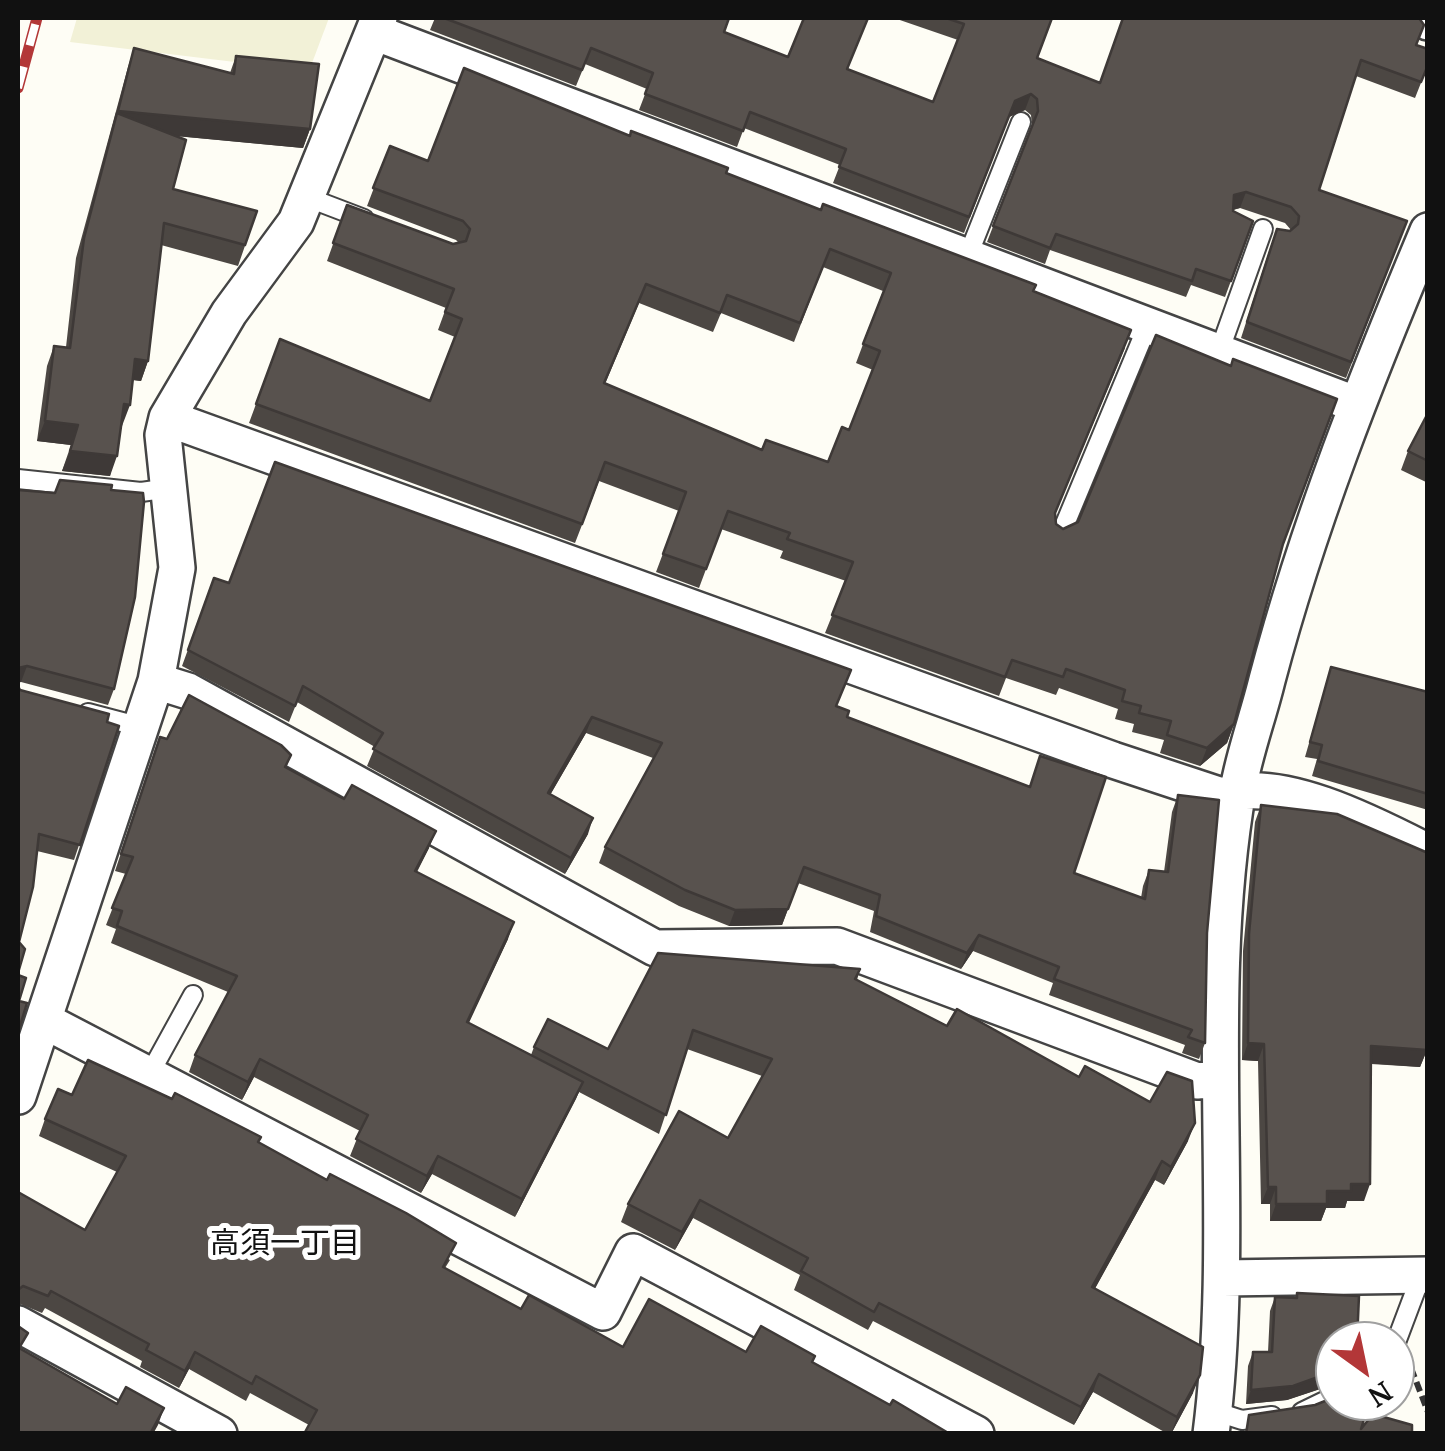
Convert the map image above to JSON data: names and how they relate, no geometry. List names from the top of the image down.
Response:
{
  "districts": ["高須一丁目"],
  "north": "bottom right"
}
